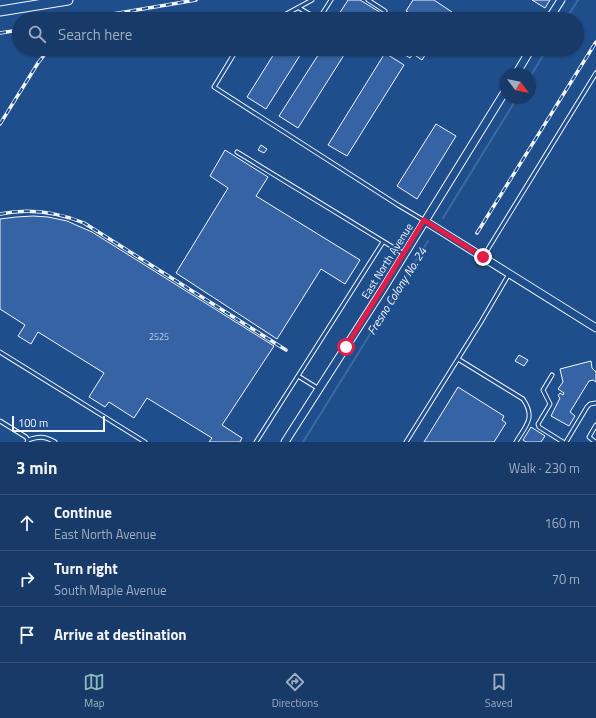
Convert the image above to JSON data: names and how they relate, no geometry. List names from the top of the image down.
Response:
{
  "streets": {
    "street": ["East North Avenue"]
  },
  "water": ["Fresno Colony No. 24"],
  "house_numbers": ["2525"],
  "scale_bar": "100 m",
  "north": "bottom right",
  "page": {
    "search": "Search here",
    "scale": "100 m",
    "heading": ["3 min", "Walk · 230 m"],
    "list": [
      ["Continue", "East North Avenue", "160 m"],
      ["Turn right", "South Maple Avenue", "70 m"],
      "Arrive at destination"
    ],
    "nav": ["Map", "Directions", "Saved"]
  }
}
